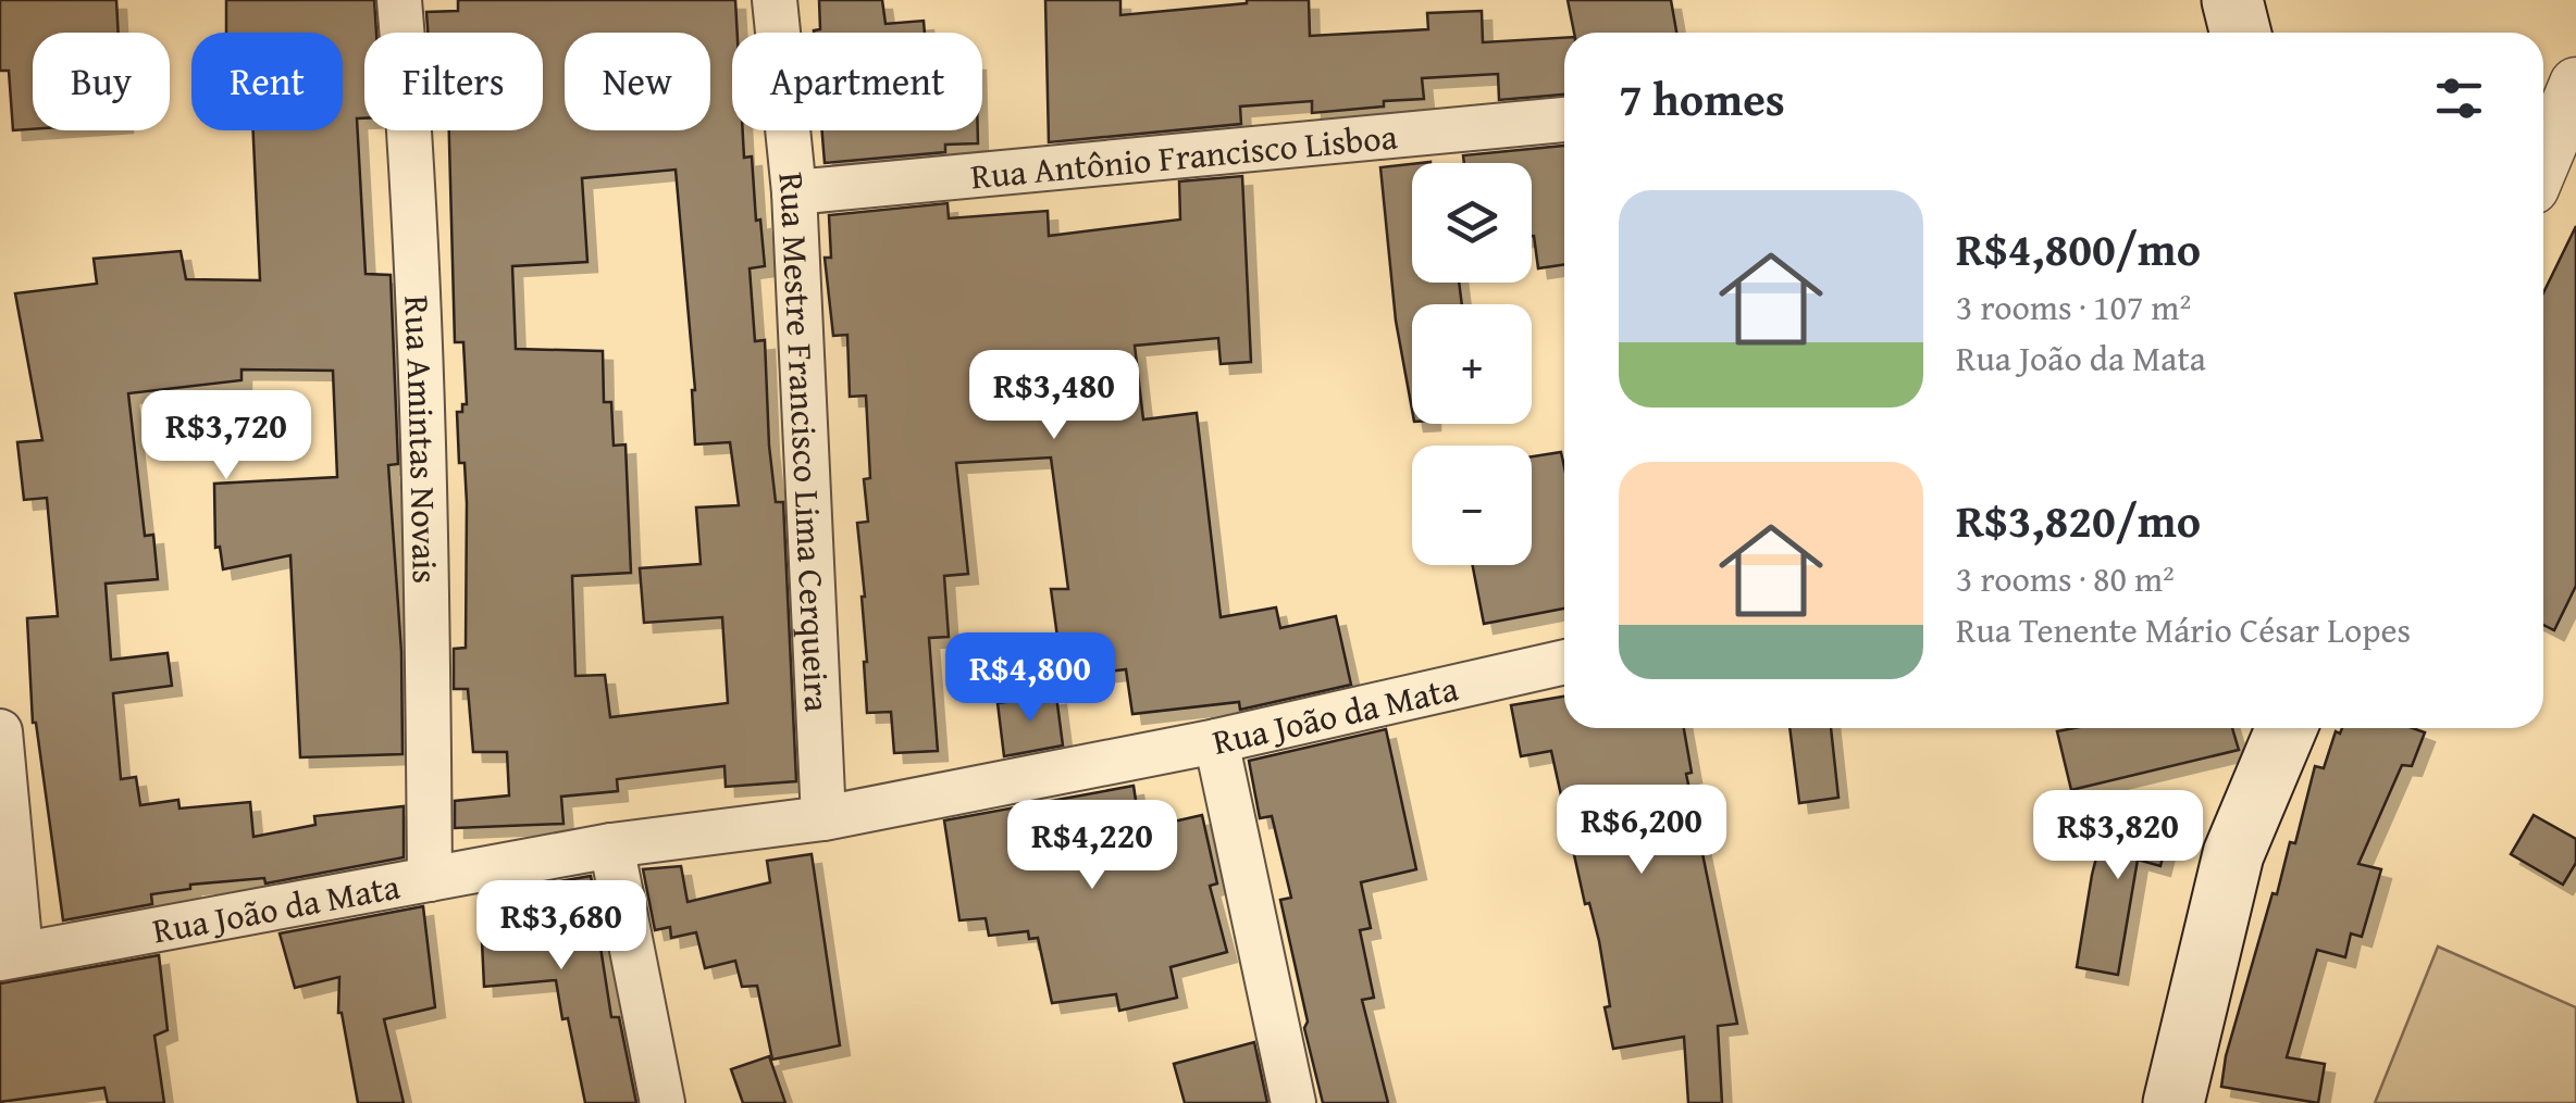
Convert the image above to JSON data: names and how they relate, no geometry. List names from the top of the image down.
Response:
{
  "streets": {
    "street": [
      "Rua Antônio Francisco Lisboa",
      "Rua Amintas Novais",
      "Rua Mestre Francisco Lima Cerqueira",
      "Rua João da Mata"
    ]
  },
  "crossings": [
    ["Rua Antônio Francisco Lisboa", "Rua Mestre Francisco Lima Cerqueira"],
    ["Rua Amintas Novais", "Rua João da Mata"],
    ["Rua Mestre Francisco Lima Cerqueira", "Rua João da Mata"]
  ],
  "page": {
    "chip": [
      "Buy",
      "Rent",
      "Filters",
      "New",
      "Apartment"
    ],
    "heading": "7 homes",
    "map_buttons": ["+", "−"],
    "list": [
      {
        "name": "R$4,800/mo",
        "note": "3 rooms · 107 m² · Rua João da Mata"
      },
      {
        "name": "R$3,820/mo",
        "note": "3 rooms · 80 m² · Rua Tenente Mário César Lopes"
      }
    ],
    "price": [
      "R$3,480",
      "R$3,720",
      "R$4,800",
      "R$6,200",
      "R$3,820",
      "R$4,220",
      "R$3,680"
    ]
  }
}
